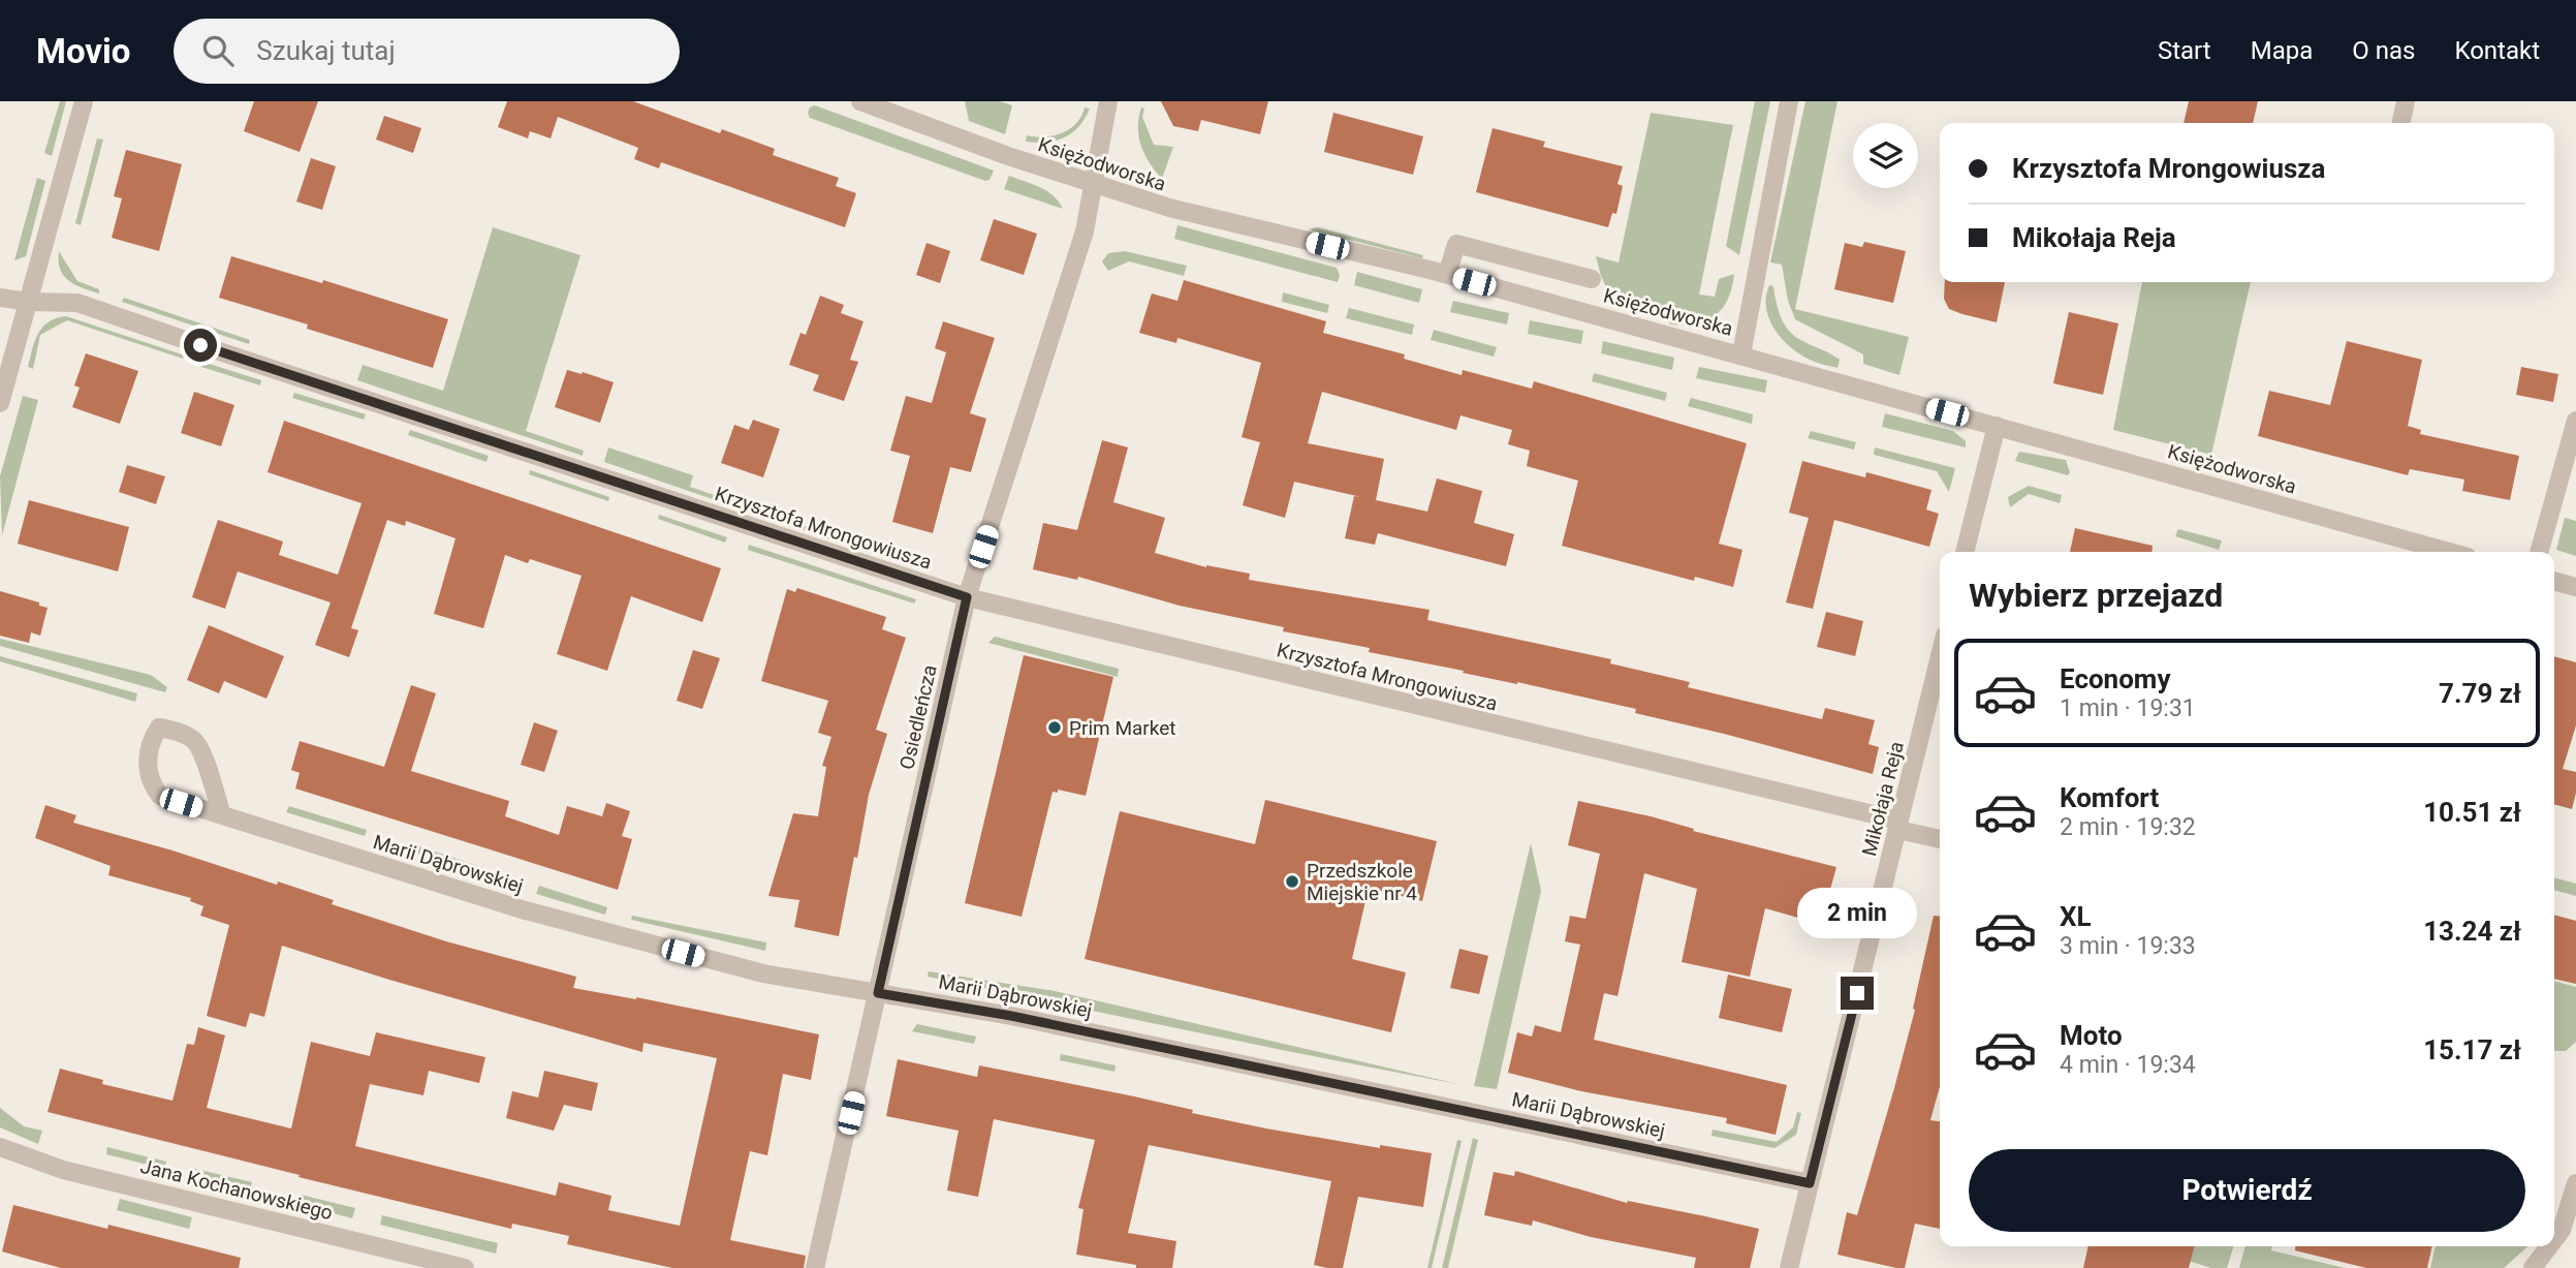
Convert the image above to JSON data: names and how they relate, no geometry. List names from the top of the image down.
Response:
{
  "streets": {
    "street": [
      "Księżodworska",
      "Krzysztofa Mrongowiusza",
      "Osiedleńcza",
      "Mikołaja Reja",
      "Marii Dąbrowskiej",
      "Jana Kochanowskiego"
    ]
  },
  "crossings": [
    ["Księżodworska", "Osiedleńcza"],
    ["Krzysztofa Mrongowiusza", "Osiedleńcza"],
    ["Krzysztofa Mrongowiusza", "Mikołaja Reja"],
    ["Osiedleńcza", "Marii Dąbrowskiej"],
    ["Mikołaja Reja", "Marii Dąbrowskiej"]
  ],
  "places": ["Prim Market", "Przedszkole Miejskie nr 4"],
  "page": {
    "header": "Movio",
    "search": "Szukaj tutaj",
    "nav": [
      "Start",
      "Mapa",
      "O nas",
      "Kontakt"
    ],
    "banner": ["Krzysztofa Mrongowiusza", "Mikołaja Reja"],
    "heading": "Wybierz przejazd",
    "list": [
      {
        "name": "Economy",
        "note": "1 min · 19:31",
        "value": "7.79 zł"
      },
      {
        "name": "Komfort",
        "note": "2 min · 19:32",
        "value": "10.51 zł"
      },
      {
        "name": "XL",
        "note": "3 min · 19:33",
        "value": "13.24 zł"
      },
      {
        "name": "Moto",
        "note": "4 min · 19:34",
        "value": "15.17 zł"
      }
    ],
    "bubble": "2 min",
    "buttons": "Potwierdź"
  }
}
